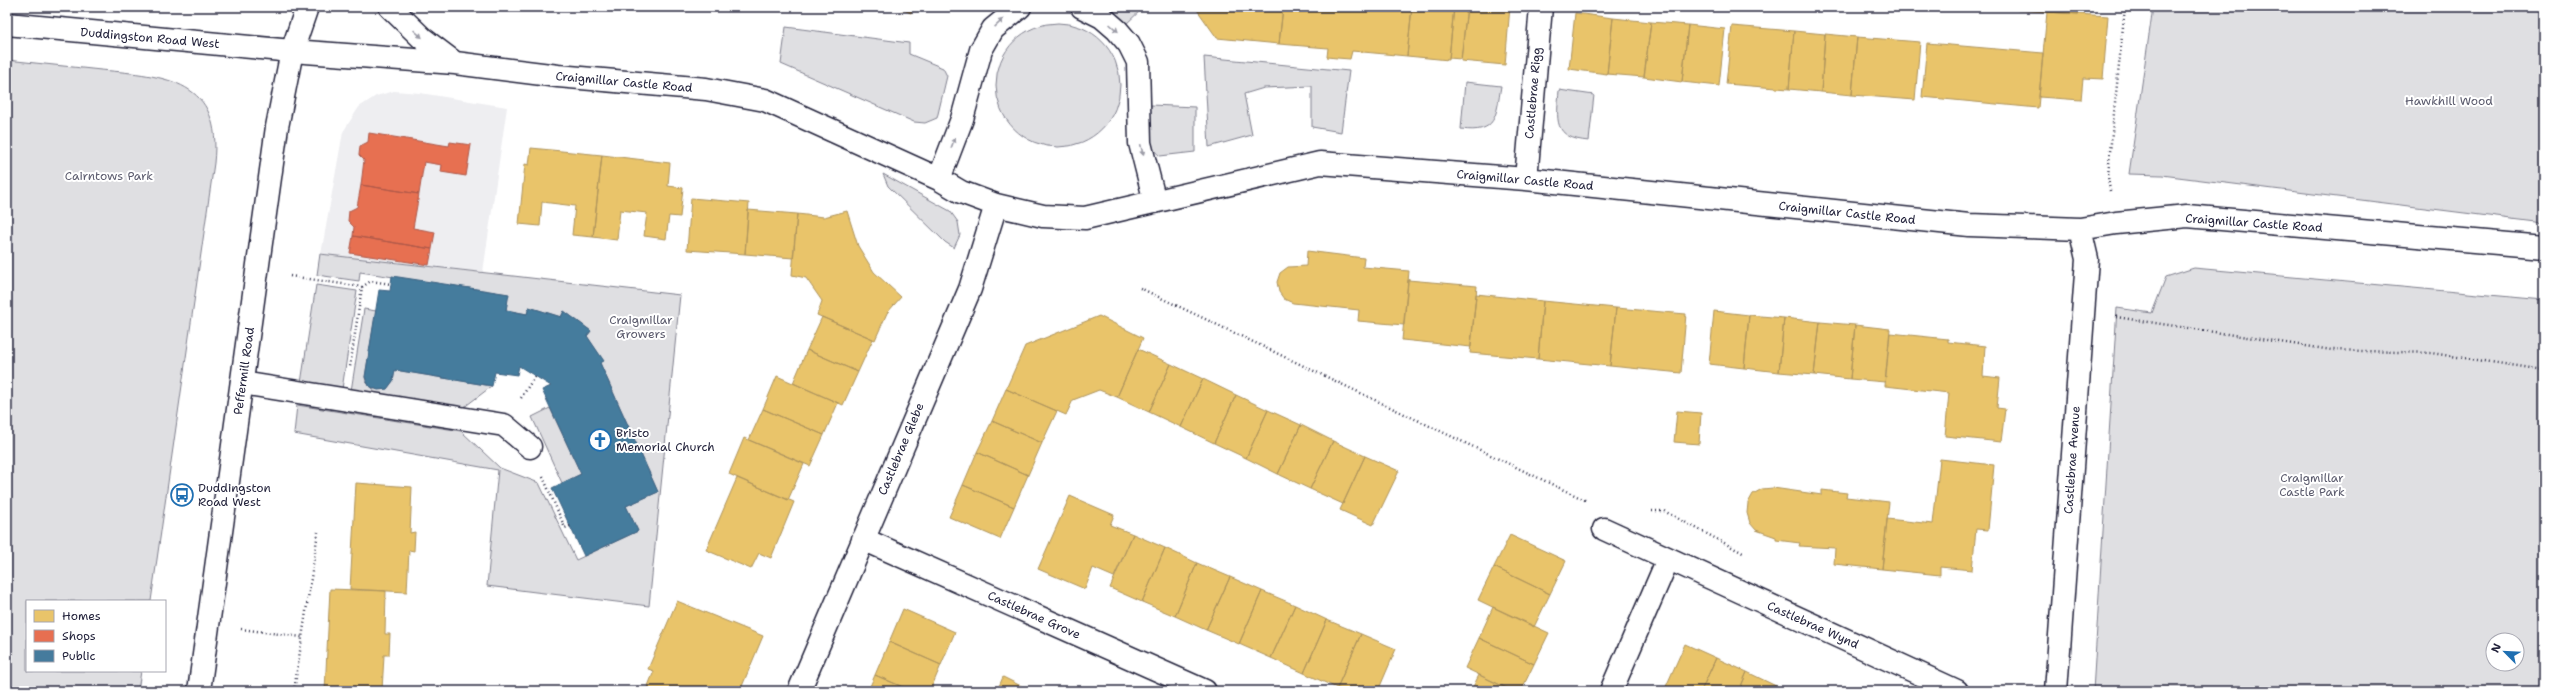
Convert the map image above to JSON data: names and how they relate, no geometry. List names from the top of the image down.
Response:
{
  "streets": {
    "street": [
      "Duddingston Road West",
      "Craigmillar Castle Road",
      "Castlebrae Rigg",
      "Peffermill Road",
      "Castlebrae Glebe",
      "Castlebrae Avenue",
      "Castlebrae Grove",
      "Castlebrae Wynd"
    ]
  },
  "crossings": [
    ["Duddingston Road West", "Craigmillar Castle Road"],
    ["Duddingston Road West", "Peffermill Road"],
    ["Craigmillar Castle Road", "Castlebrae Rigg"],
    ["Craigmillar Castle Road", "Peffermill Road"],
    ["Craigmillar Castle Road", "Castlebrae Glebe"],
    ["Craigmillar Castle Road", "Castlebrae Avenue"],
    ["Castlebrae Glebe", "Castlebrae Grove"]
  ],
  "parks": [
    "Hawkhill Wood",
    "Cairntows Park",
    "Craigmillar Growers",
    "Craigmillar Castle Park"
  ],
  "places": {
    "church": ["Bristo Memorial Church"],
    "bus stop": ["Duddingston Road West"]
  },
  "legend": ["Homes", "Shops", "Public"],
  "north": "top left"
}
